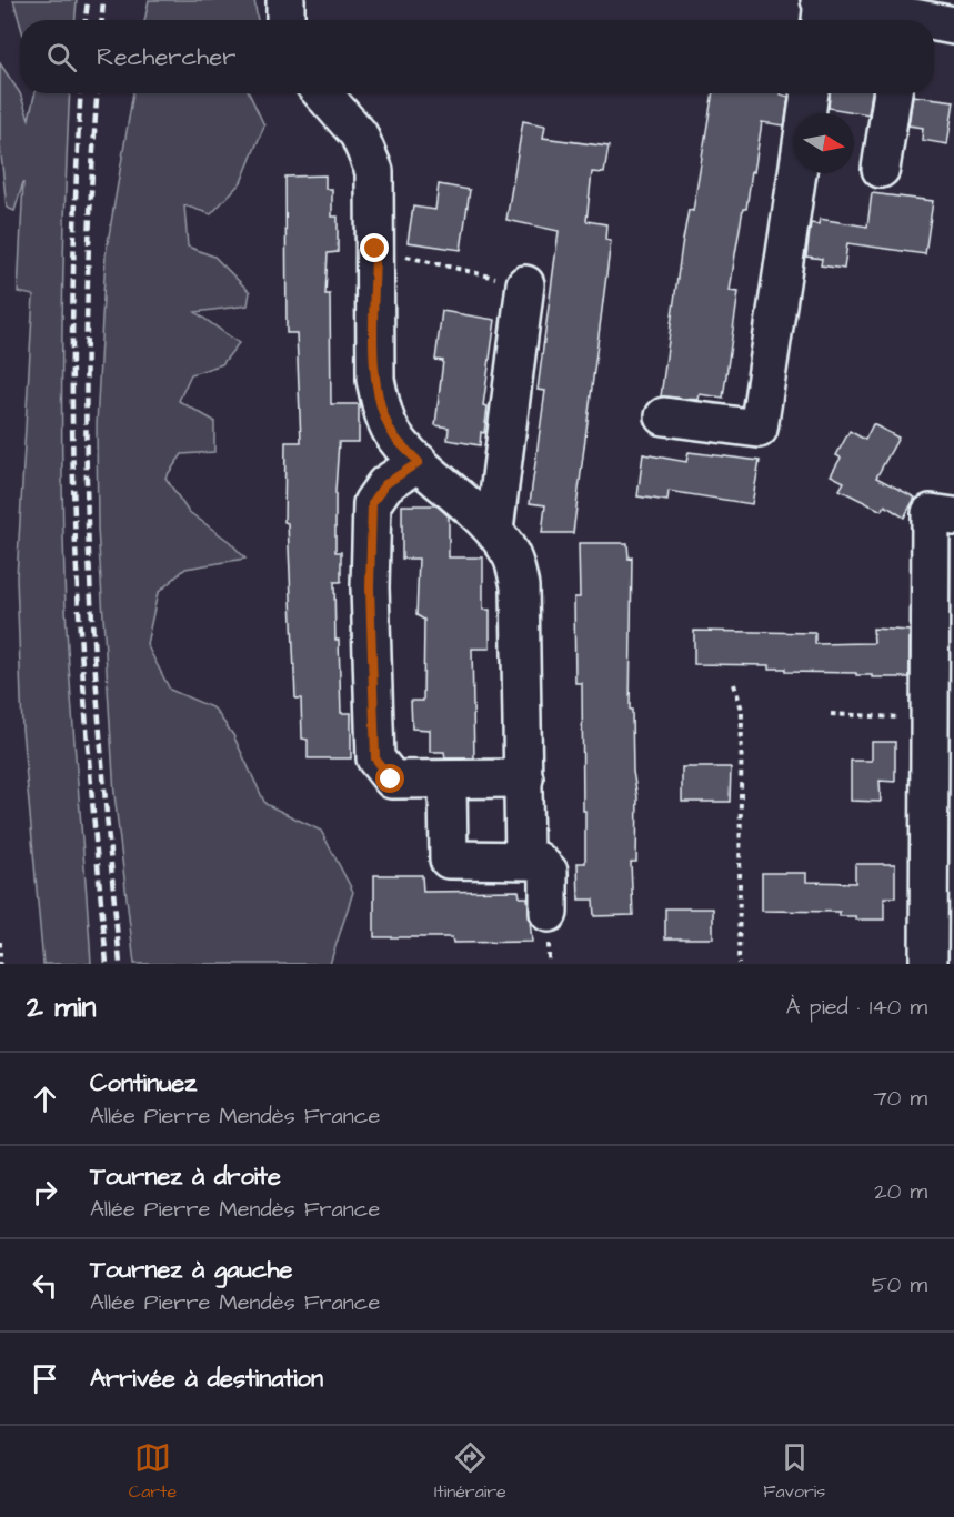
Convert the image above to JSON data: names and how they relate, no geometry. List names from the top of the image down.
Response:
{
  "north": "right",
  "page": {
    "search": "Rechercher",
    "heading": ["2 min", "À pied · 140 m"],
    "list": [
      ["Continuez", "Allée Pierre Mendès France", "70 m"],
      ["Tournez à droite", "Allée Pierre Mendès France", "20 m"],
      ["Tournez à gauche", "Allée Pierre Mendès France", "50 m"],
      "Arrivée à destination"
    ],
    "nav": ["Carte", "Itinéraire", "Favoris"]
  }
}
